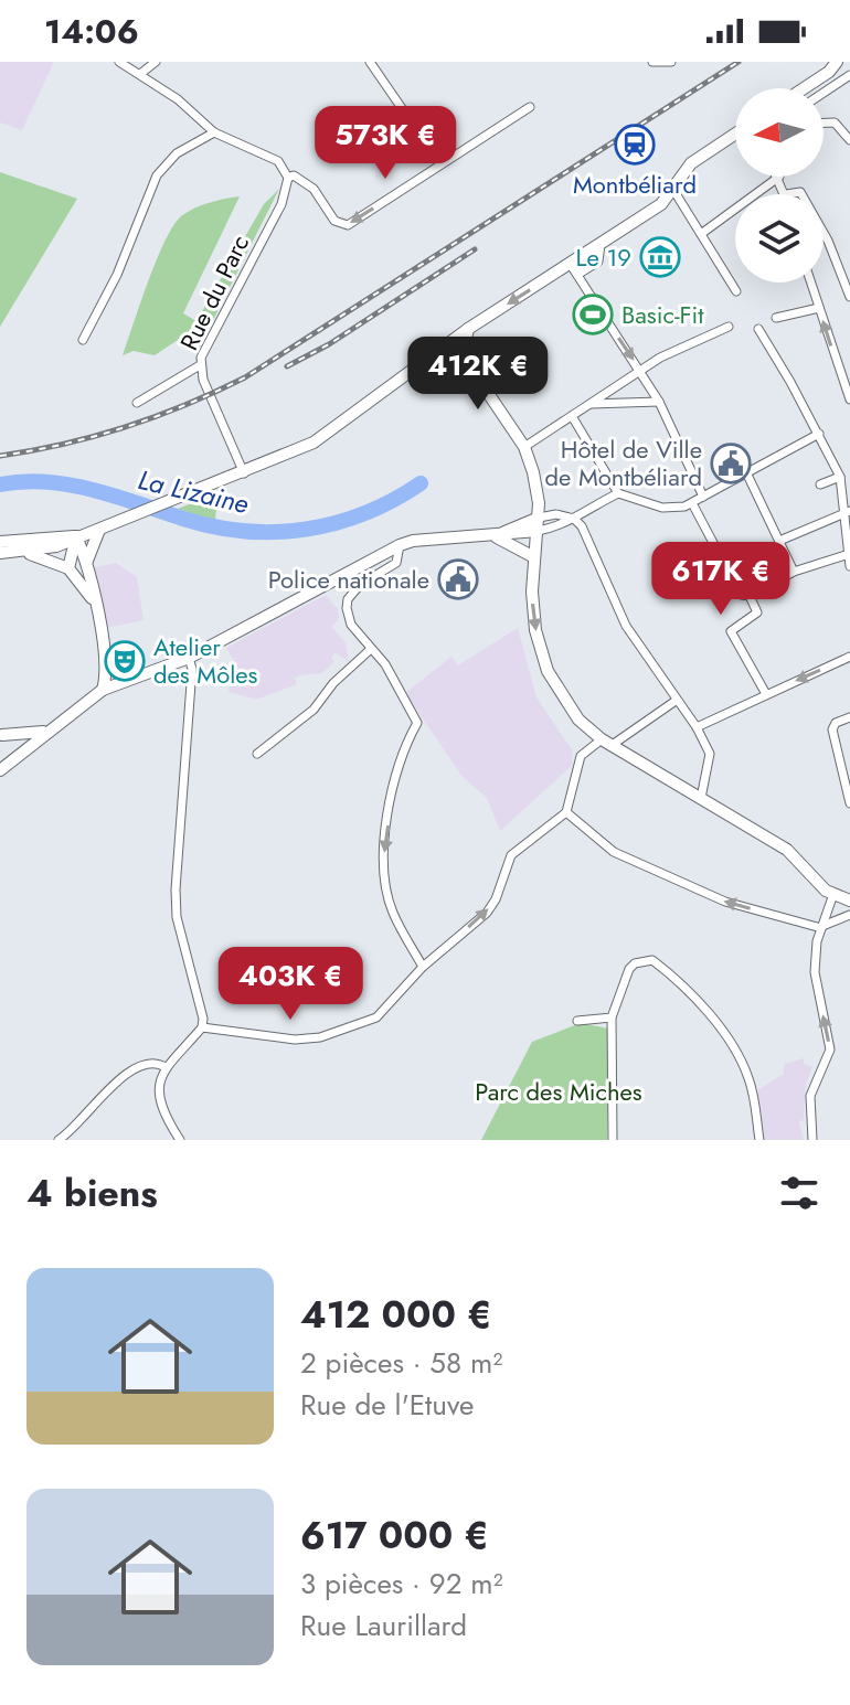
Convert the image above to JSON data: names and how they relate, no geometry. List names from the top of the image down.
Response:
{
  "streets": {
    "street": ["Rue du Parc"]
  },
  "water": ["La Lizaine"],
  "parks": ["Parc des Miches"],
  "places": {
    "station": ["Montbéliard"],
    "museum": ["Le 19"],
    "sports": ["Basic-Fit"],
    "public building": ["Hôtel de Ville de Montbéliard", "Police nationale"],
    "theatre": ["Atelier des Môles"]
  },
  "north": "left",
  "page": {
    "status": "14:06",
    "price": [
      "573K €",
      "412K €",
      "617K €",
      "403K €"
    ],
    "heading": "4 biens",
    "list": [
      {
        "name": "412 000 €",
        "note": "2 pièces · 58 m² · Rue de l'Etuve"
      },
      {
        "name": "617 000 €",
        "note": "3 pièces · 92 m² · Rue Laurillard"
      }
    ]
  }
}
